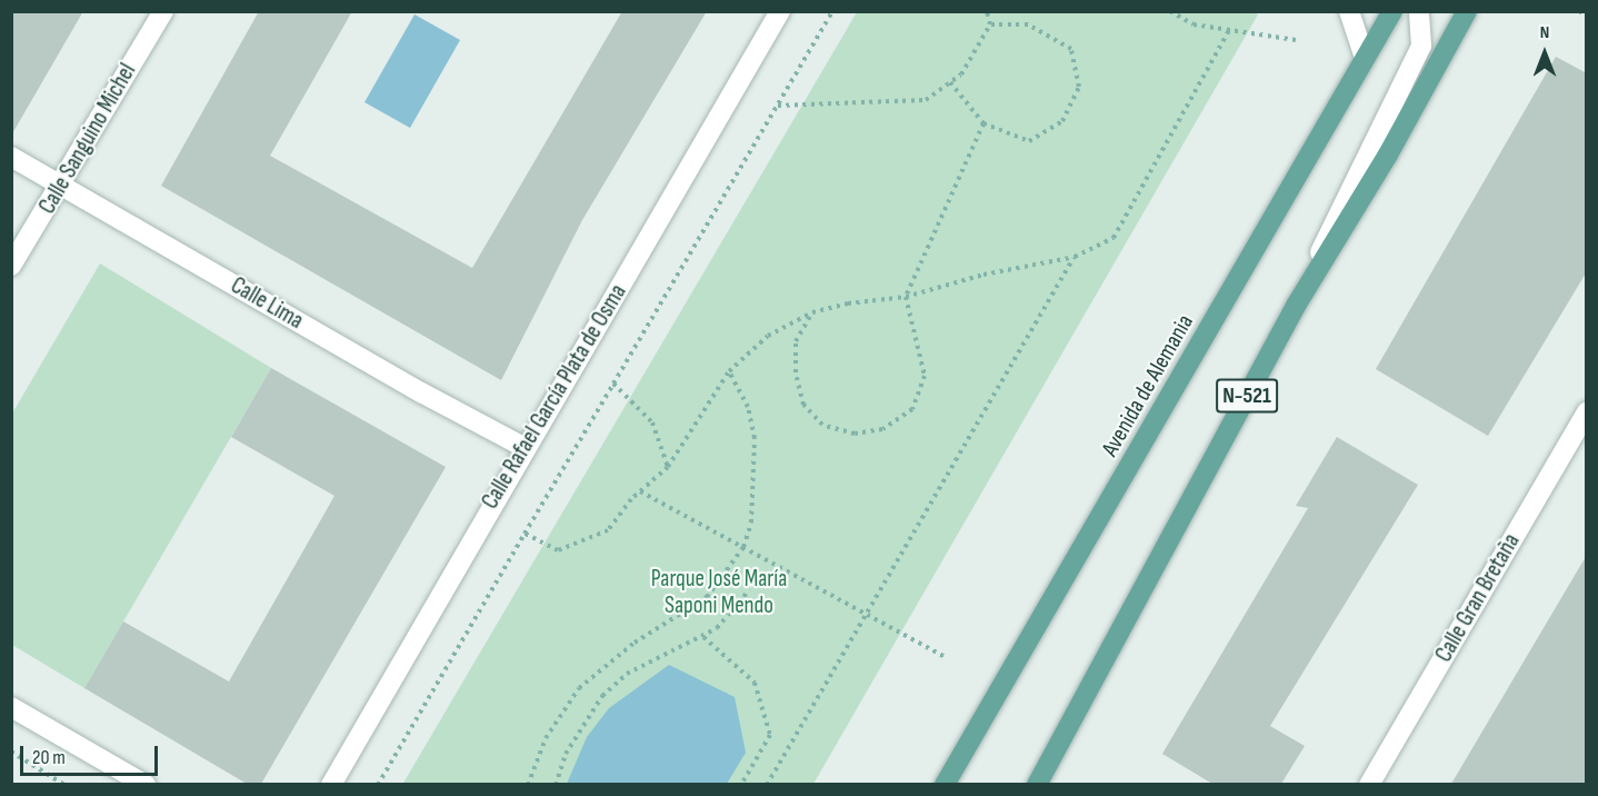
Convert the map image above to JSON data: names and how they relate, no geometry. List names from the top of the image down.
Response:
{
  "streets": {
    "main road": ["Avenida de Alemania", "N-521"],
    "street": [
      "Calle Sanguino Michel",
      "Calle Lima",
      "Calle Rafael García Plata de Osma",
      "Calle Gran Bretaña"
    ]
  },
  "crossings": [
    ["Calle Sanguino Michel", "Calle Lima"],
    ["Calle Lima", "Calle Rafael García Plata de Osma"]
  ],
  "parks": ["Parque José María Saponi Mendo"],
  "scale_bar": "20 m",
  "north": "top"
}
